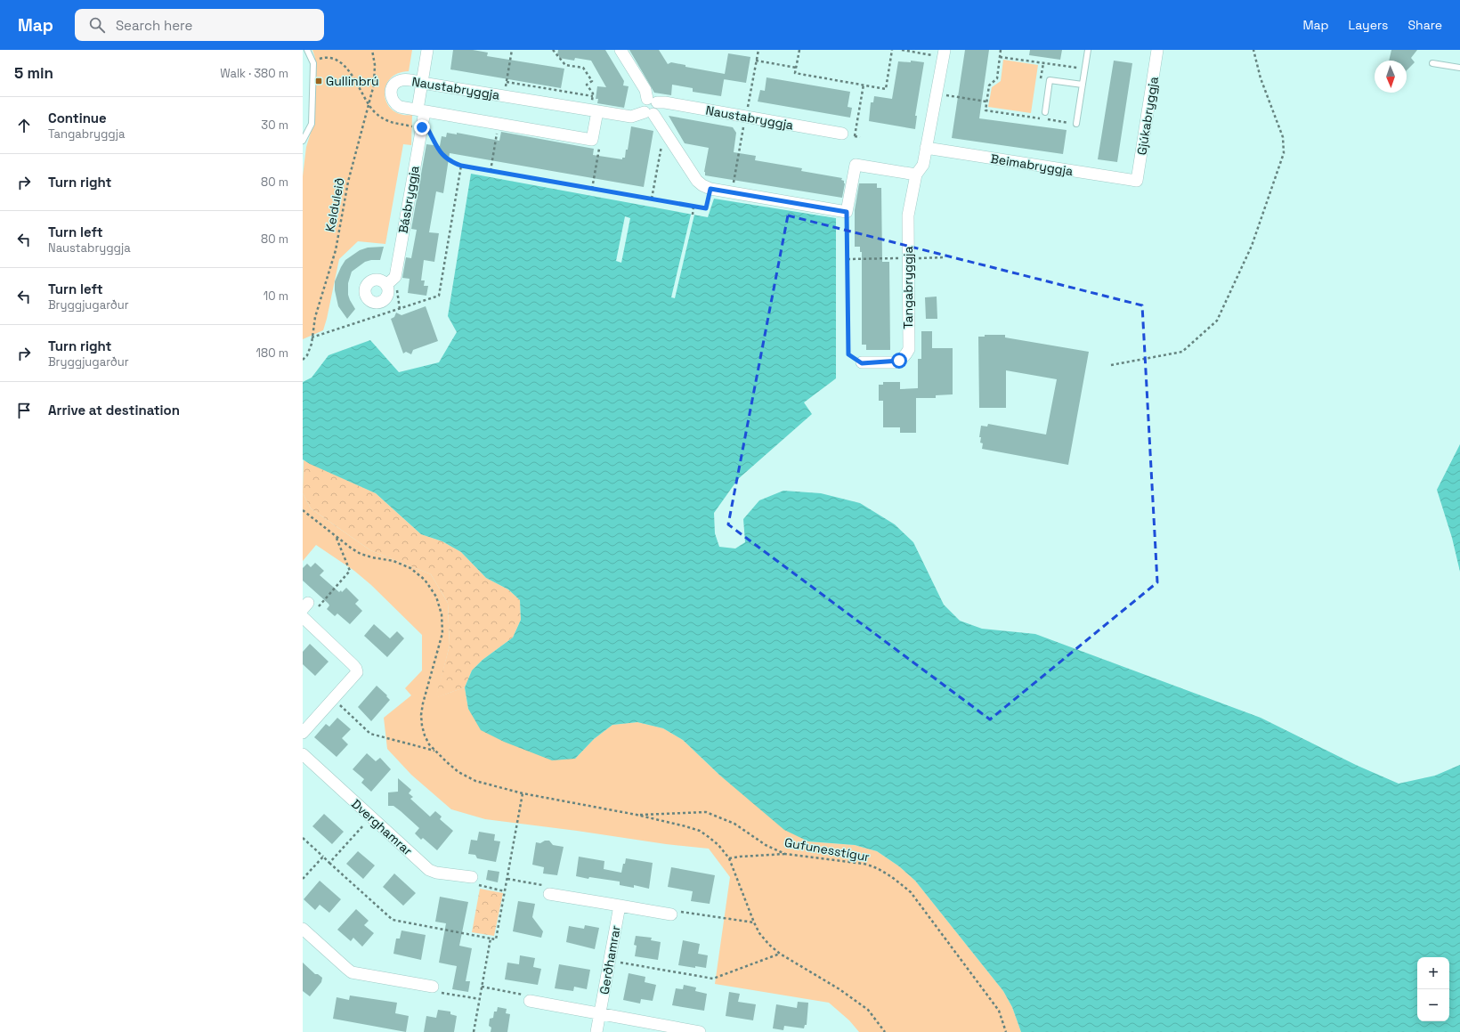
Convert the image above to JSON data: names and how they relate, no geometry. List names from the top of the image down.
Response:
{
  "streets": {
    "street": [
      "Naustabryggja",
      "Gjúkabryggja",
      "Beimabryggja",
      "Básbryggja",
      "Tangabryggja",
      "Dverghamrar",
      "Gerðhamrar"
    ],
    "path": ["Kelduleið", "Gufunesstígur"]
  },
  "crossings": [
    ["Naustabryggja", "Básbryggja"],
    ["Gjúkabryggja", "Beimabryggja"],
    ["Beimabryggja", "Tangabryggja"]
  ],
  "places": {
    "transit": ["Gullinbrú"]
  },
  "north": "bottom",
  "page": {
    "header": "Map",
    "search": "Search here",
    "nav": ["Map", "Layers", "Share"],
    "heading": ["5 min", "Walk · 380 m"],
    "list": [
      ["Continue", "Tangabryggja", "30 m"],
      ["Turn right", "80 m"],
      ["Turn left", "Naustabryggja", "80 m"],
      ["Turn left", "Bryggjugarður", "10 m"],
      ["Turn right", "Bryggjugarður", "180 m"],
      "Arrive at destination"
    ],
    "map_buttons": ["+", "−"]
  }
}
